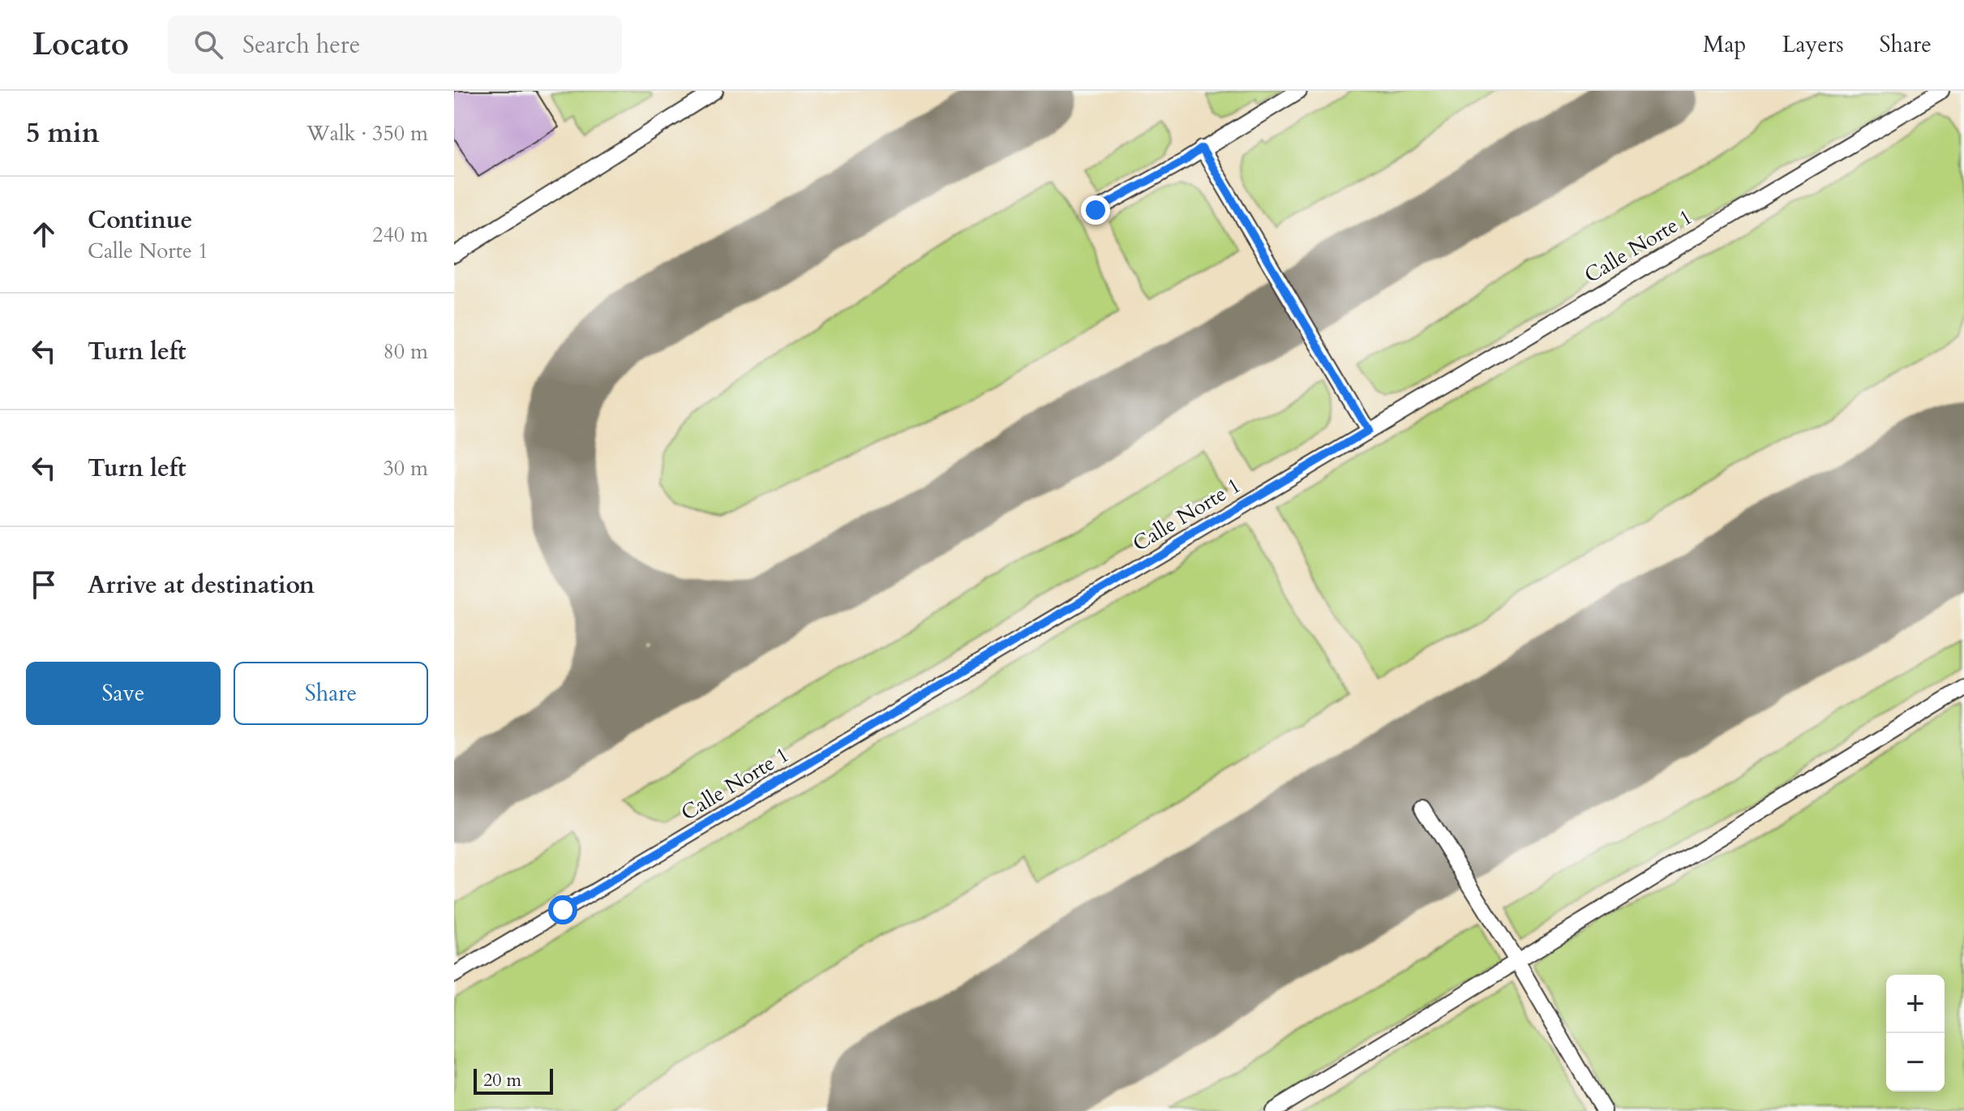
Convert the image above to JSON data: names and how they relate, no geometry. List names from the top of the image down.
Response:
{
  "streets": {
    "lane": ["Calle Norte 1"]
  },
  "scale_bar": "20 m",
  "page": {
    "header": "Locato",
    "search": "Search here",
    "nav": ["Map", "Layers", "Share"],
    "heading": ["5 min", "Walk · 350 m"],
    "list": [
      ["Continue", "Calle Norte 1", "240 m"],
      ["Turn left", "80 m"],
      ["Turn left", "30 m"],
      "Arrive at destination"
    ],
    "buttons": ["Save", "Share"],
    "map_buttons": ["+", "−"],
    "scale": "20 m"
  }
}
